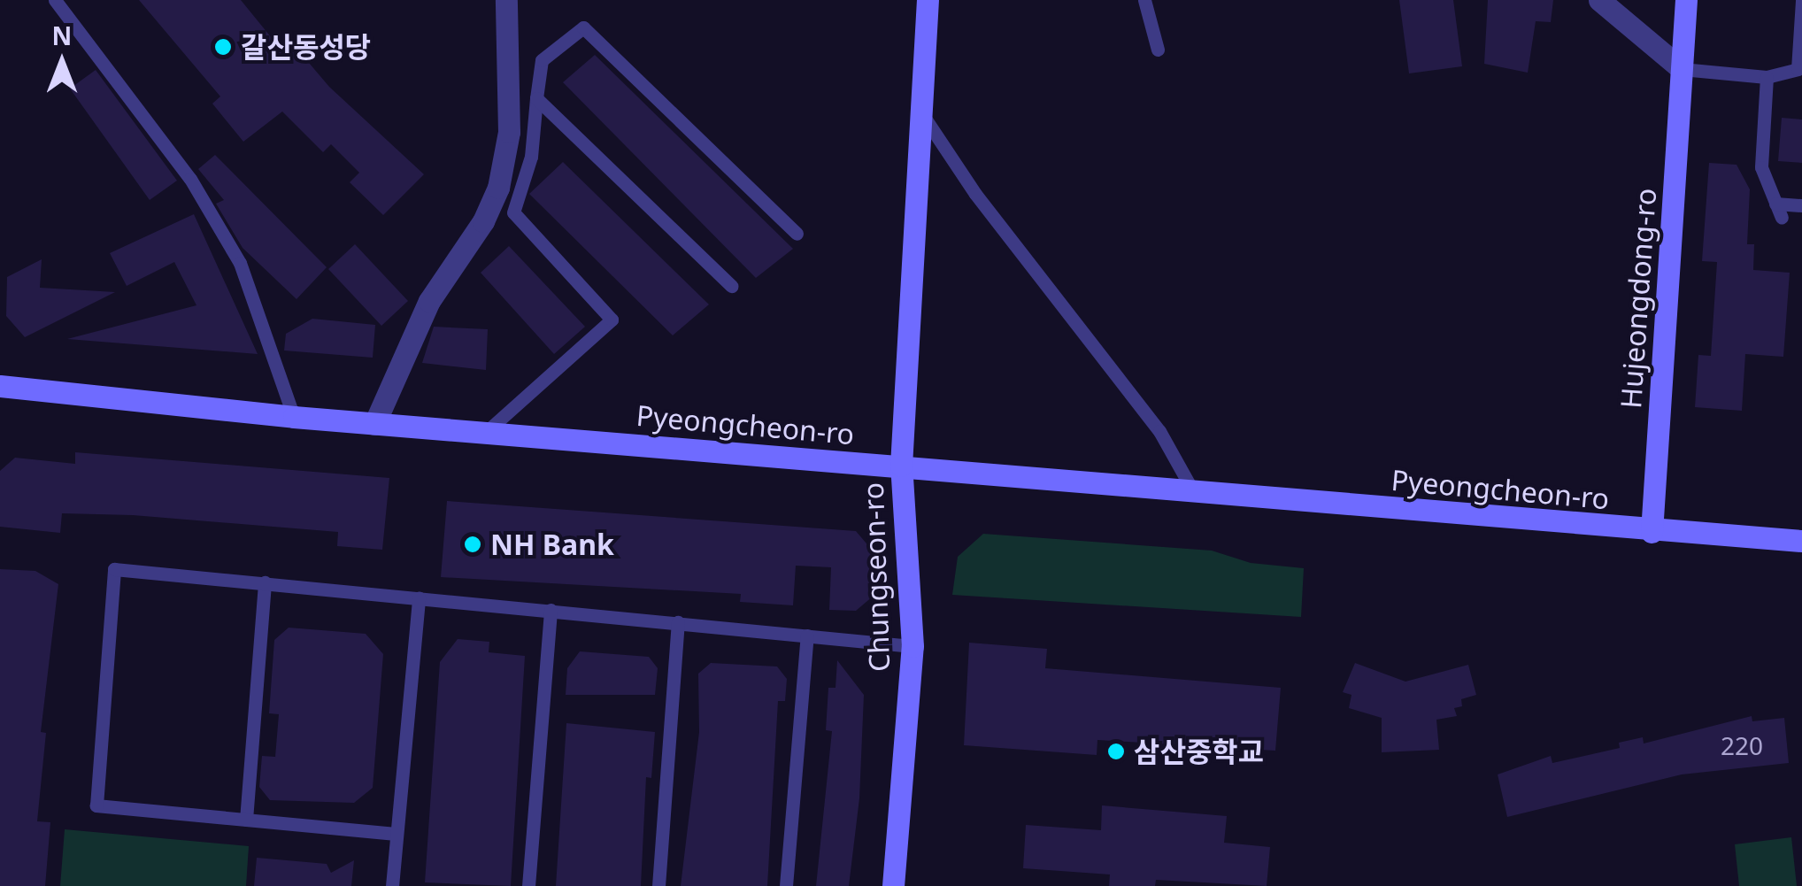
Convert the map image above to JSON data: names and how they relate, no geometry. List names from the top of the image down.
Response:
{
  "streets": {
    "main road": ["Hujeongdong-ro", "Pyeongcheon-ro", "Chungseon-ro"]
  },
  "crossings": [
    ["Hujeongdong-ro", "Pyeongcheon-ro"],
    ["Pyeongcheon-ro", "Chungseon-ro"]
  ],
  "places": ["갈산동성당", "NH Bank", "삼산중학교"],
  "house_numbers": ["220"],
  "north": "top"
}
